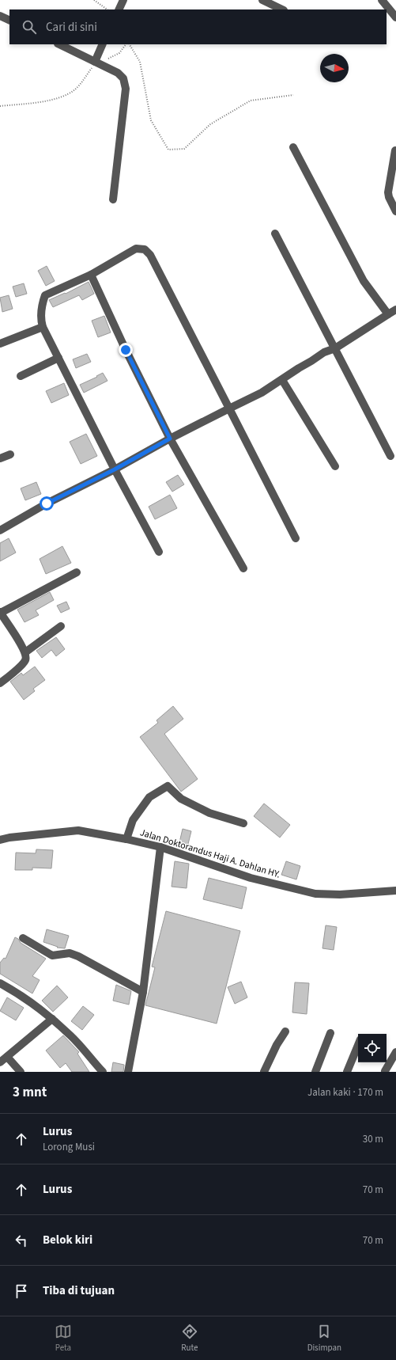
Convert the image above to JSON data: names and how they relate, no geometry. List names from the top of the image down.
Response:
{
  "streets": {
    "street": ["Jalan Doktorandus Haji A. Dahlan HY."]
  },
  "north": "right",
  "page": {
    "search": "Cari di sini",
    "heading": ["3 mnt", "Jalan kaki · 170 m"],
    "list": [
      ["Lurus", "Lorong Musi", "30 m"],
      ["Lurus", "70 m"],
      ["Belok kiri", "70 m"],
      "Tiba di tujuan"
    ],
    "nav": ["Peta", "Rute", "Disimpan"]
  }
}
